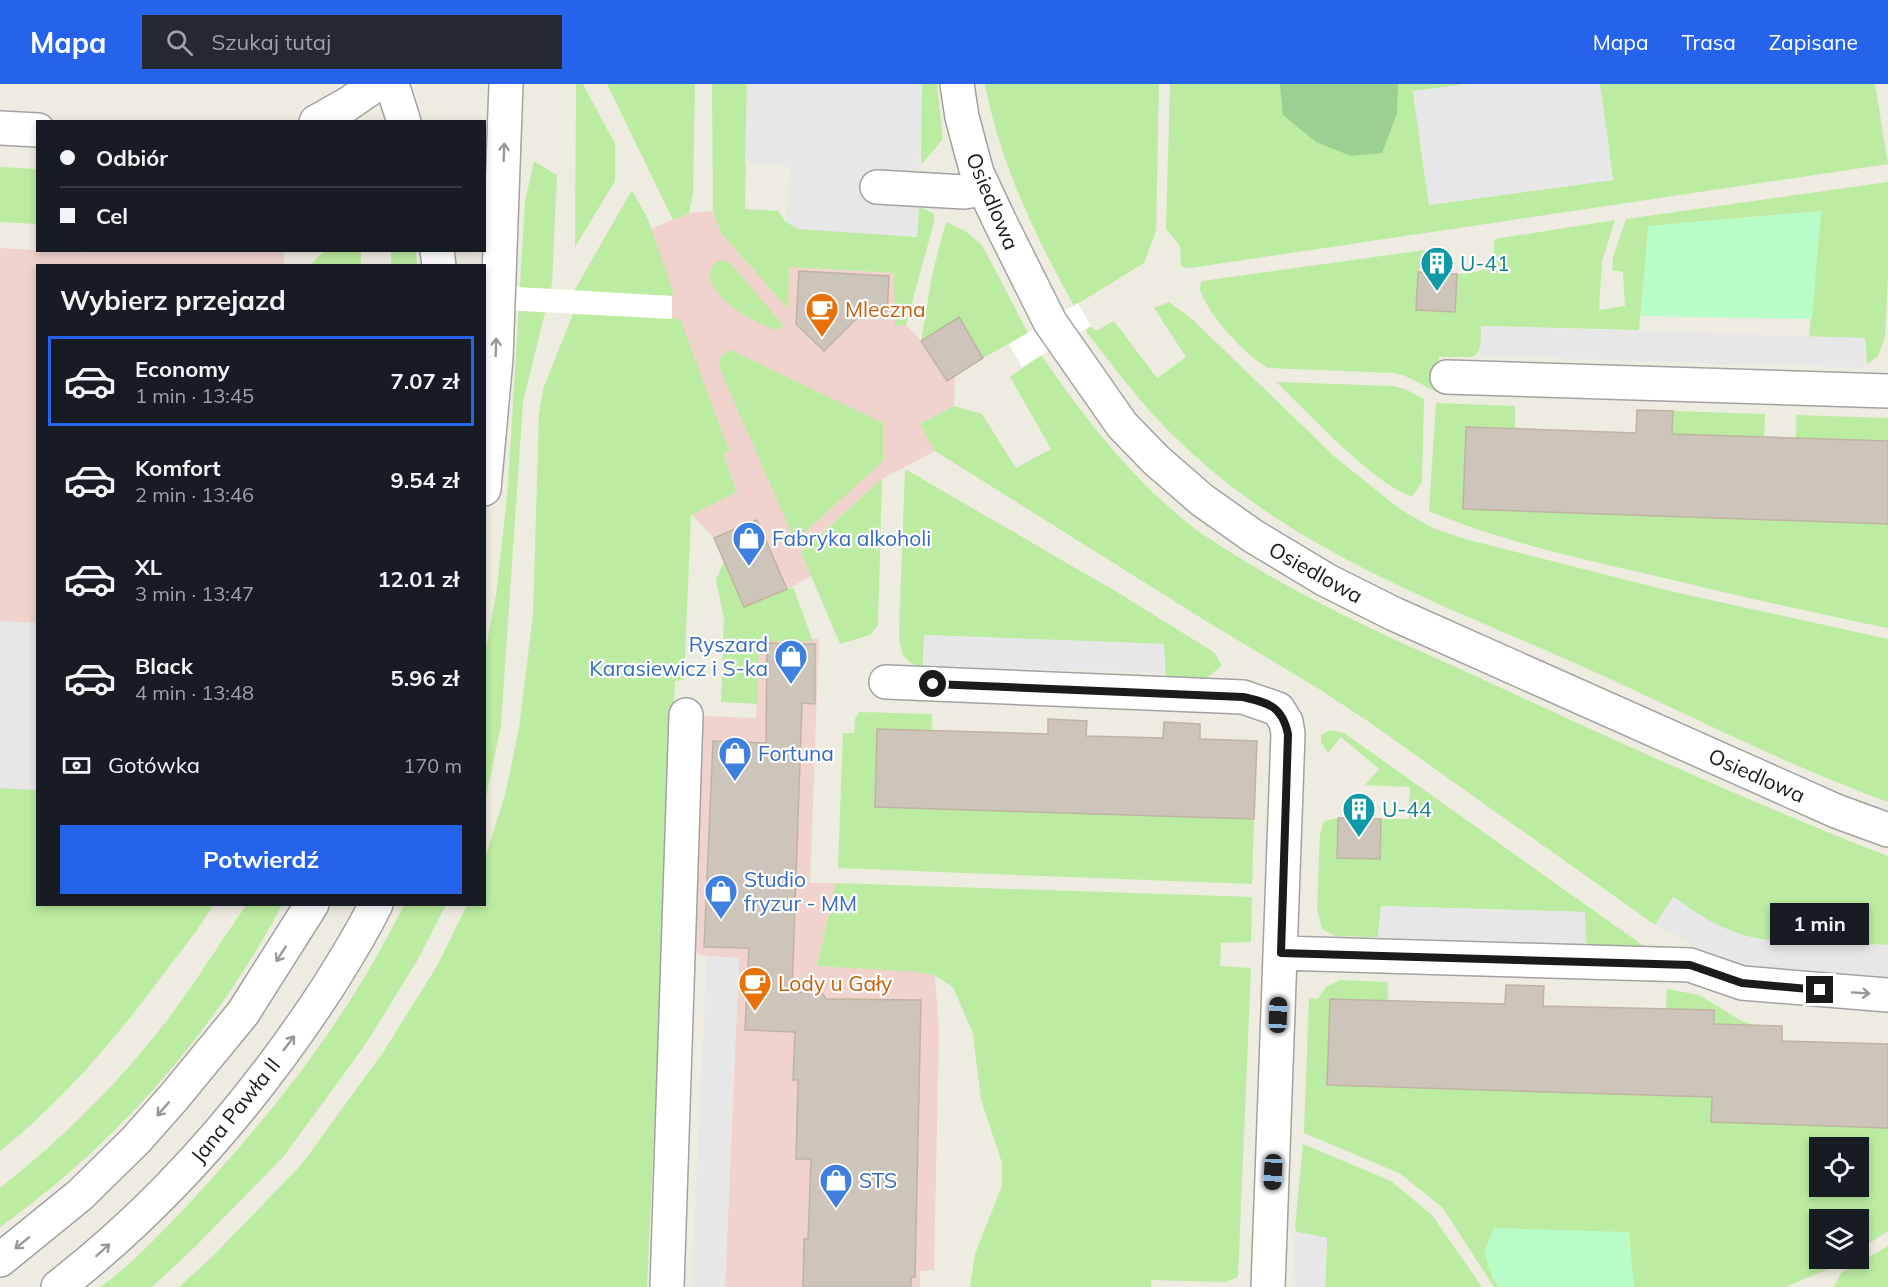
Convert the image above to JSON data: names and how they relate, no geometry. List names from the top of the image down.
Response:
{
  "streets": {
    "street": ["Osiedlowa", "Jana Pawła II"]
  },
  "places": {
    "building": ["U-41", "U-44"],
    "cafe": ["Mleczna", "Lody u Gały"],
    "shop": [
      "Fabryka alkoholi",
      "Ryszard Karasiewicz i S-ka",
      "Fortuna",
      "Studio fryzur - MM",
      "STS"
    ]
  },
  "page": {
    "header": "Mapa",
    "search": "Szukaj tutaj",
    "nav": ["Mapa", "Trasa", "Zapisane"],
    "banner": ["Odbiór", "Cel"],
    "heading": "Wybierz przejazd",
    "list": [
      {
        "name": "Economy",
        "note": "1 min · 13:45",
        "value": "7.07 zł"
      },
      {
        "name": "Komfort",
        "note": "2 min · 13:46",
        "value": "9.54 zł"
      },
      {
        "name": "XL",
        "note": "3 min · 13:47",
        "value": "12.01 zł"
      },
      {
        "name": "Black",
        "note": "4 min · 13:48",
        "value": "5.96 zł"
      }
    ],
    "pay": ["Gotówka", "170 m"],
    "buttons": "Potwierdź",
    "bubble": "1 min"
  }
}
